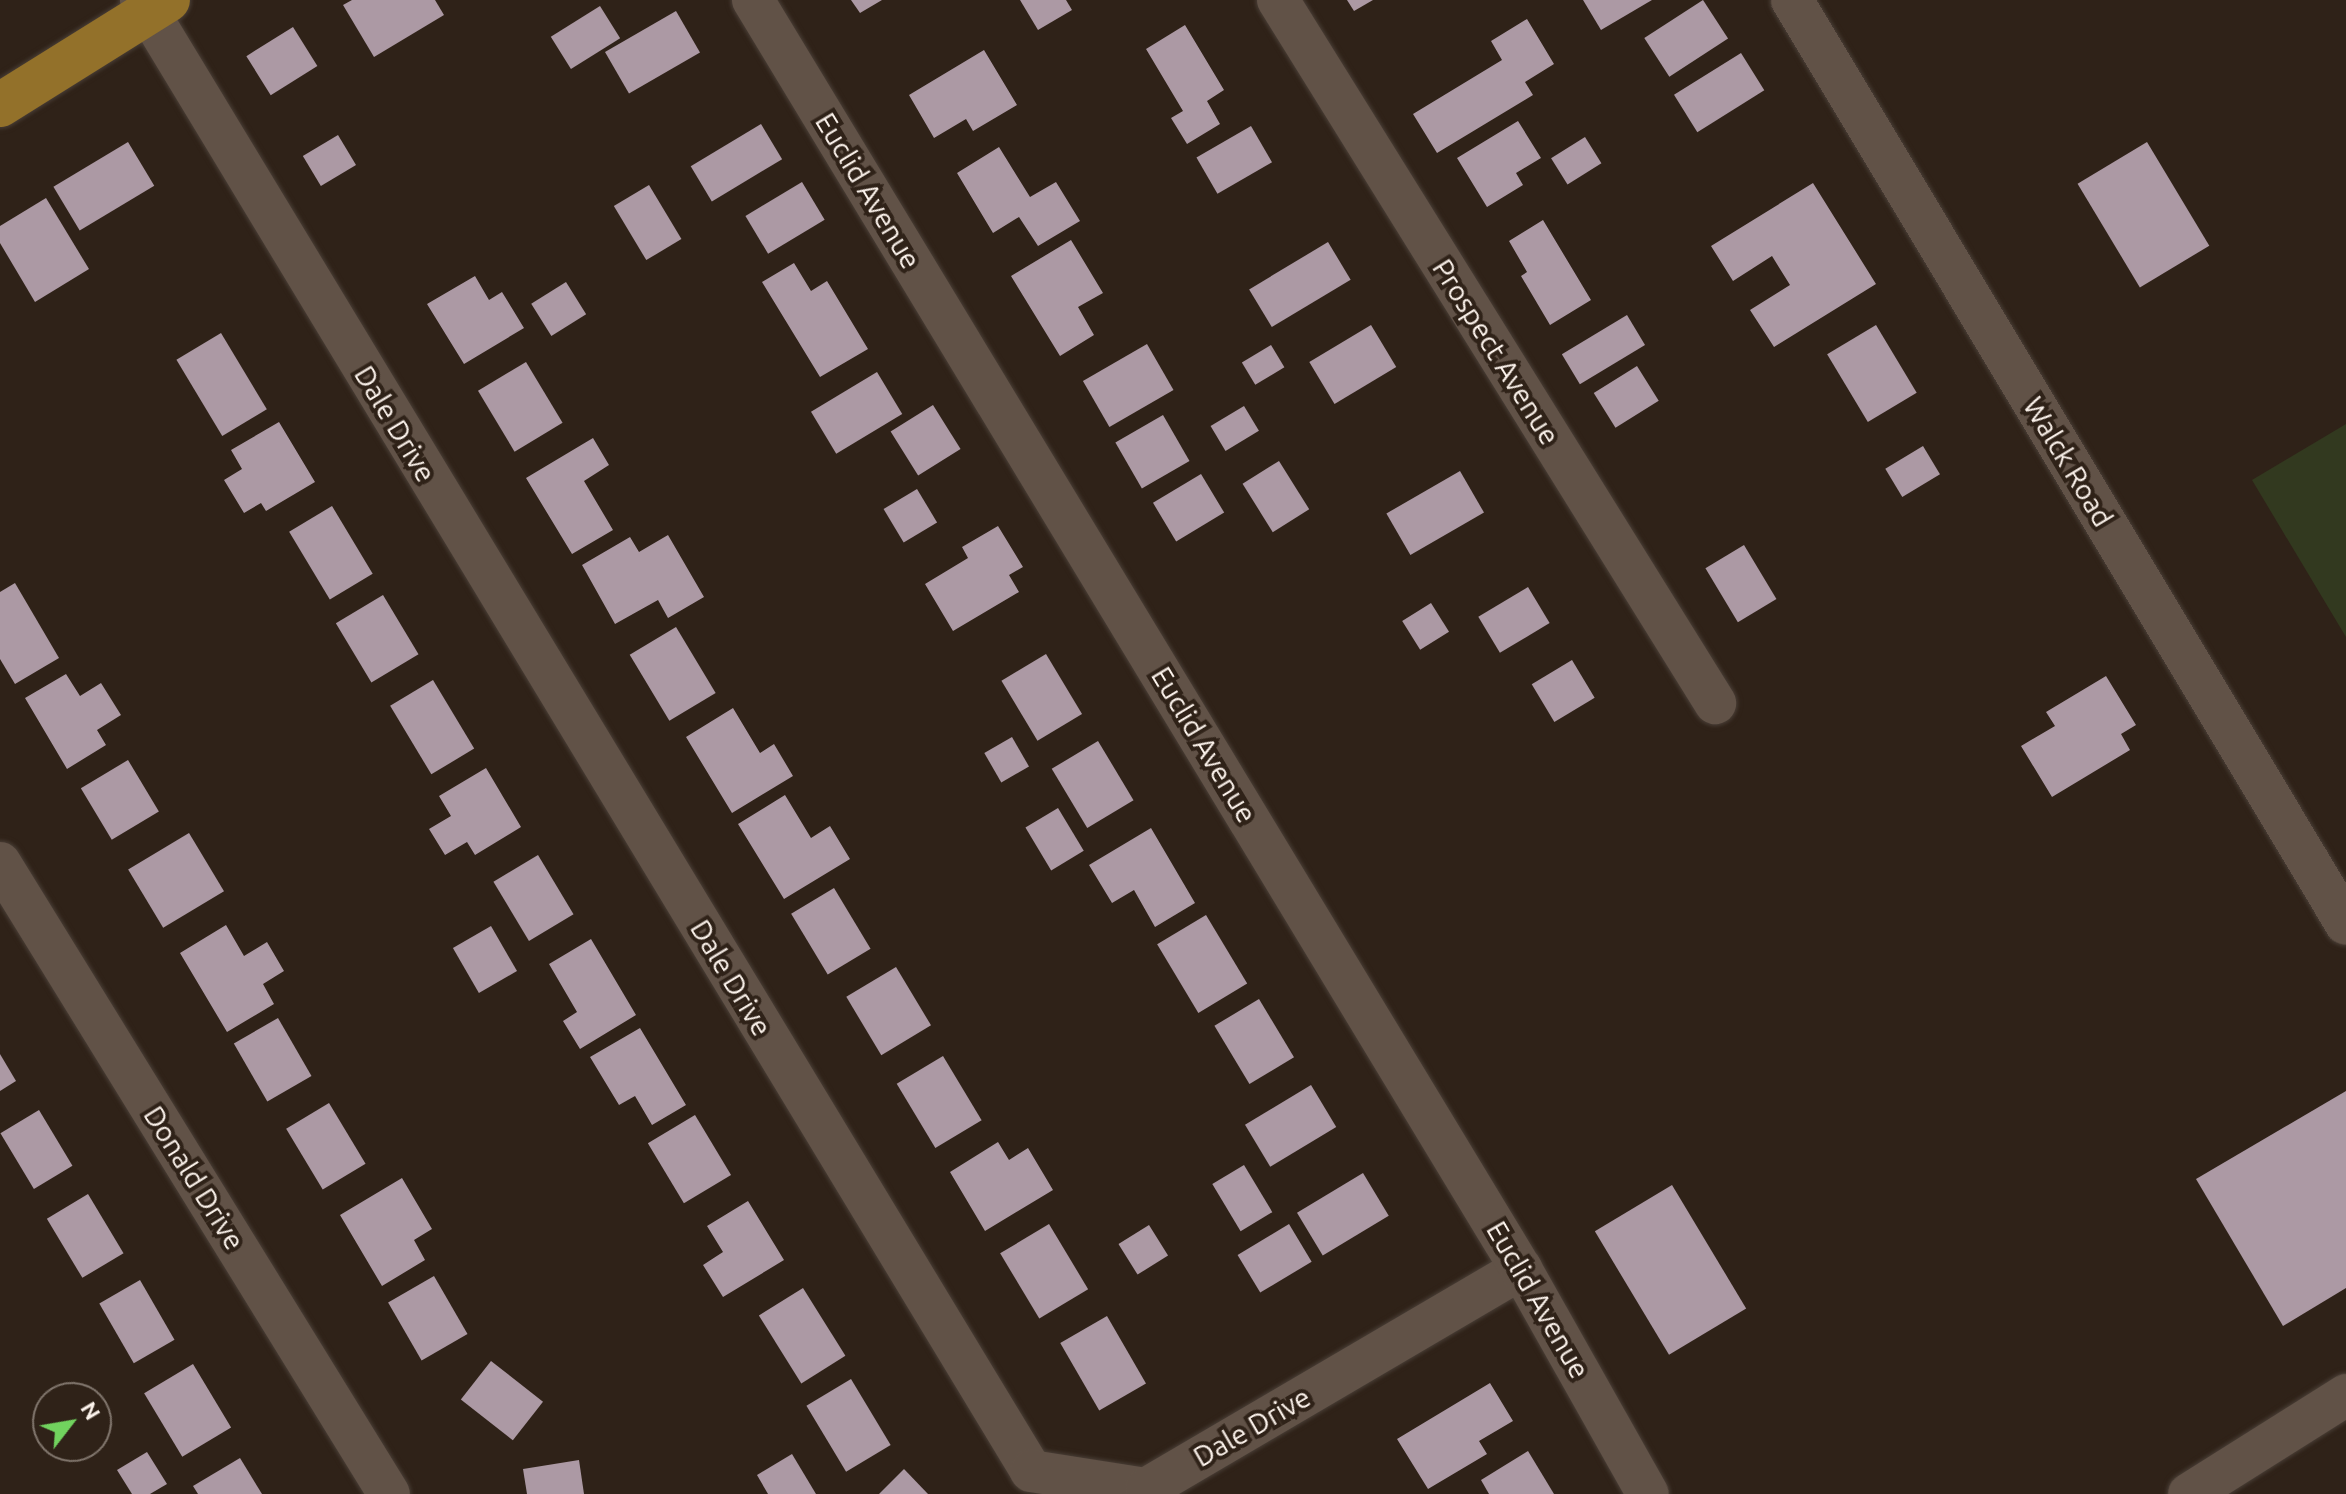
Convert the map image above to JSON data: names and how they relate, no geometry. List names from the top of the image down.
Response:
{
  "streets": {
    "street": [
      "Euclid Avenue",
      "Prospect Avenue",
      "Dale Drive",
      "Walck Road",
      "Donald Drive"
    ]
  },
  "crossings": [
    ["Euclid Avenue", "Dale Drive"]
  ],
  "north": "top right"
}
